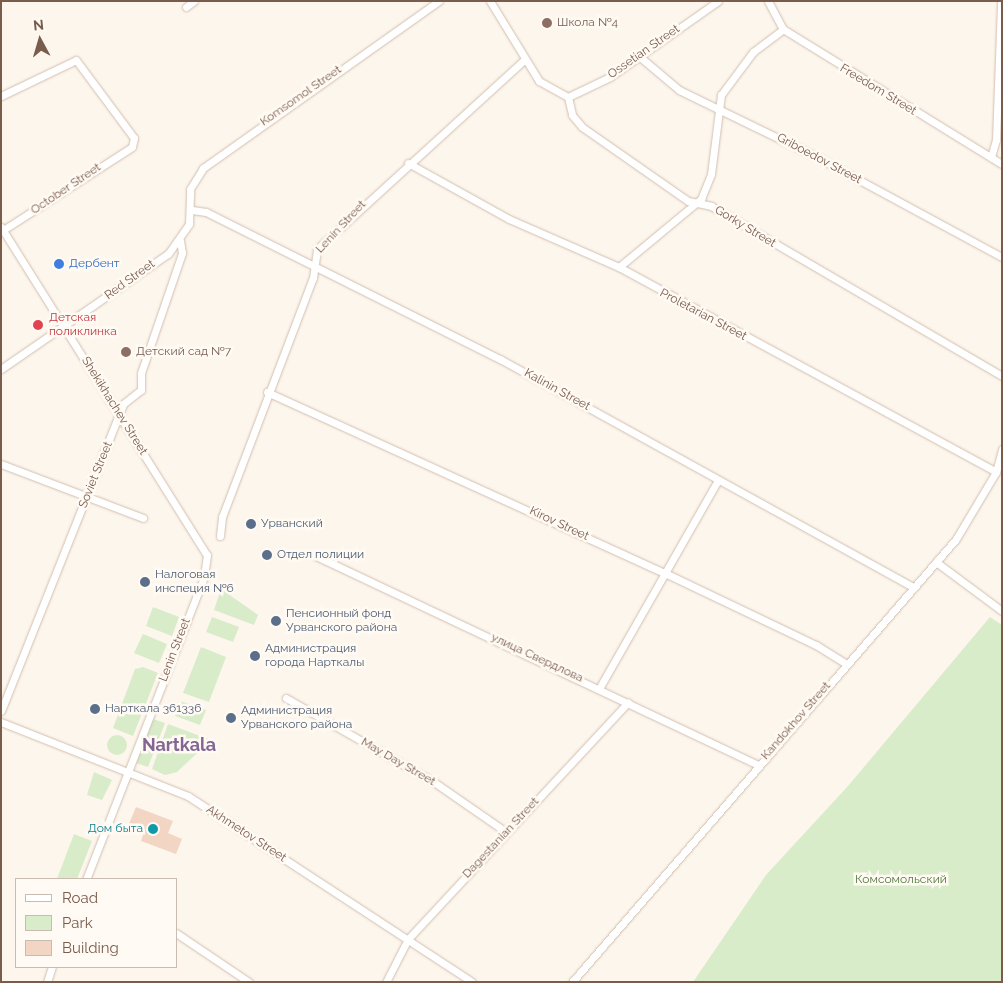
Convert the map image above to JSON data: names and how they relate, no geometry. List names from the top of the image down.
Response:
{
  "streets": {
    "street": [
      "Ossetian Street",
      "Freedom Street",
      "Komsomol Street",
      "Griboedov Street",
      "October Street",
      "Lenin Street",
      "Gorky Street",
      "Red Street",
      "Proletarian Street",
      "Kalinin Street",
      "Shekikhachev Street",
      "Soviet Street",
      "Kirov Street",
      "улица Свердлова",
      "Kandokhov Street",
      "May Day Street",
      "Akhmetov Street",
      "Dagestanian Street"
    ]
  },
  "crossings": [
    ["Ossetian Street", "Griboedov Street"],
    ["Ossetian Street", "Gorky Street"],
    ["Komsomol Street", "Kalinin Street"],
    ["October Street", "Shekikhachev Street"],
    ["Lenin Street", "Proletarian Street"],
    ["Lenin Street", "Kalinin Street"],
    ["Lenin Street", "Shekikhachev Street"],
    ["Lenin Street", "Kirov Street"],
    ["Lenin Street", "Akhmetov Street"],
    ["Red Street", "Shekikhachev Street"],
    ["Red Street", "Soviet Street"],
    ["Proletarian Street", "Kandokhov Street"],
    ["Kalinin Street", "Kandokhov Street"],
    ["Shekikhachev Street", "Soviet Street"],
    ["Kirov Street", "Kandokhov Street"],
    ["улица Свердлова", "Kandokhov Street"],
    ["улица Свердлова", "Dagestanian Street"],
    ["May Day Street", "Dagestanian Street"],
    ["Akhmetov Street", "Dagestanian Street"]
  ],
  "districts": ["Nartkala"],
  "parks": ["Комсомольский"],
  "places": [
    "Школа №4",
    "Дербент",
    "Детская поликлинка",
    "Детский сад №7",
    "Урванский",
    "Отдел полиции",
    "Налоговая инспеция №6",
    "Пенсионный фонд Урванского района",
    "Администрация города Нарткалы",
    "Нарткала 361336",
    "Администрация Урванского района",
    "Дом быта"
  ],
  "legend": ["Road", "Park", "Building"],
  "north": "top"
}
